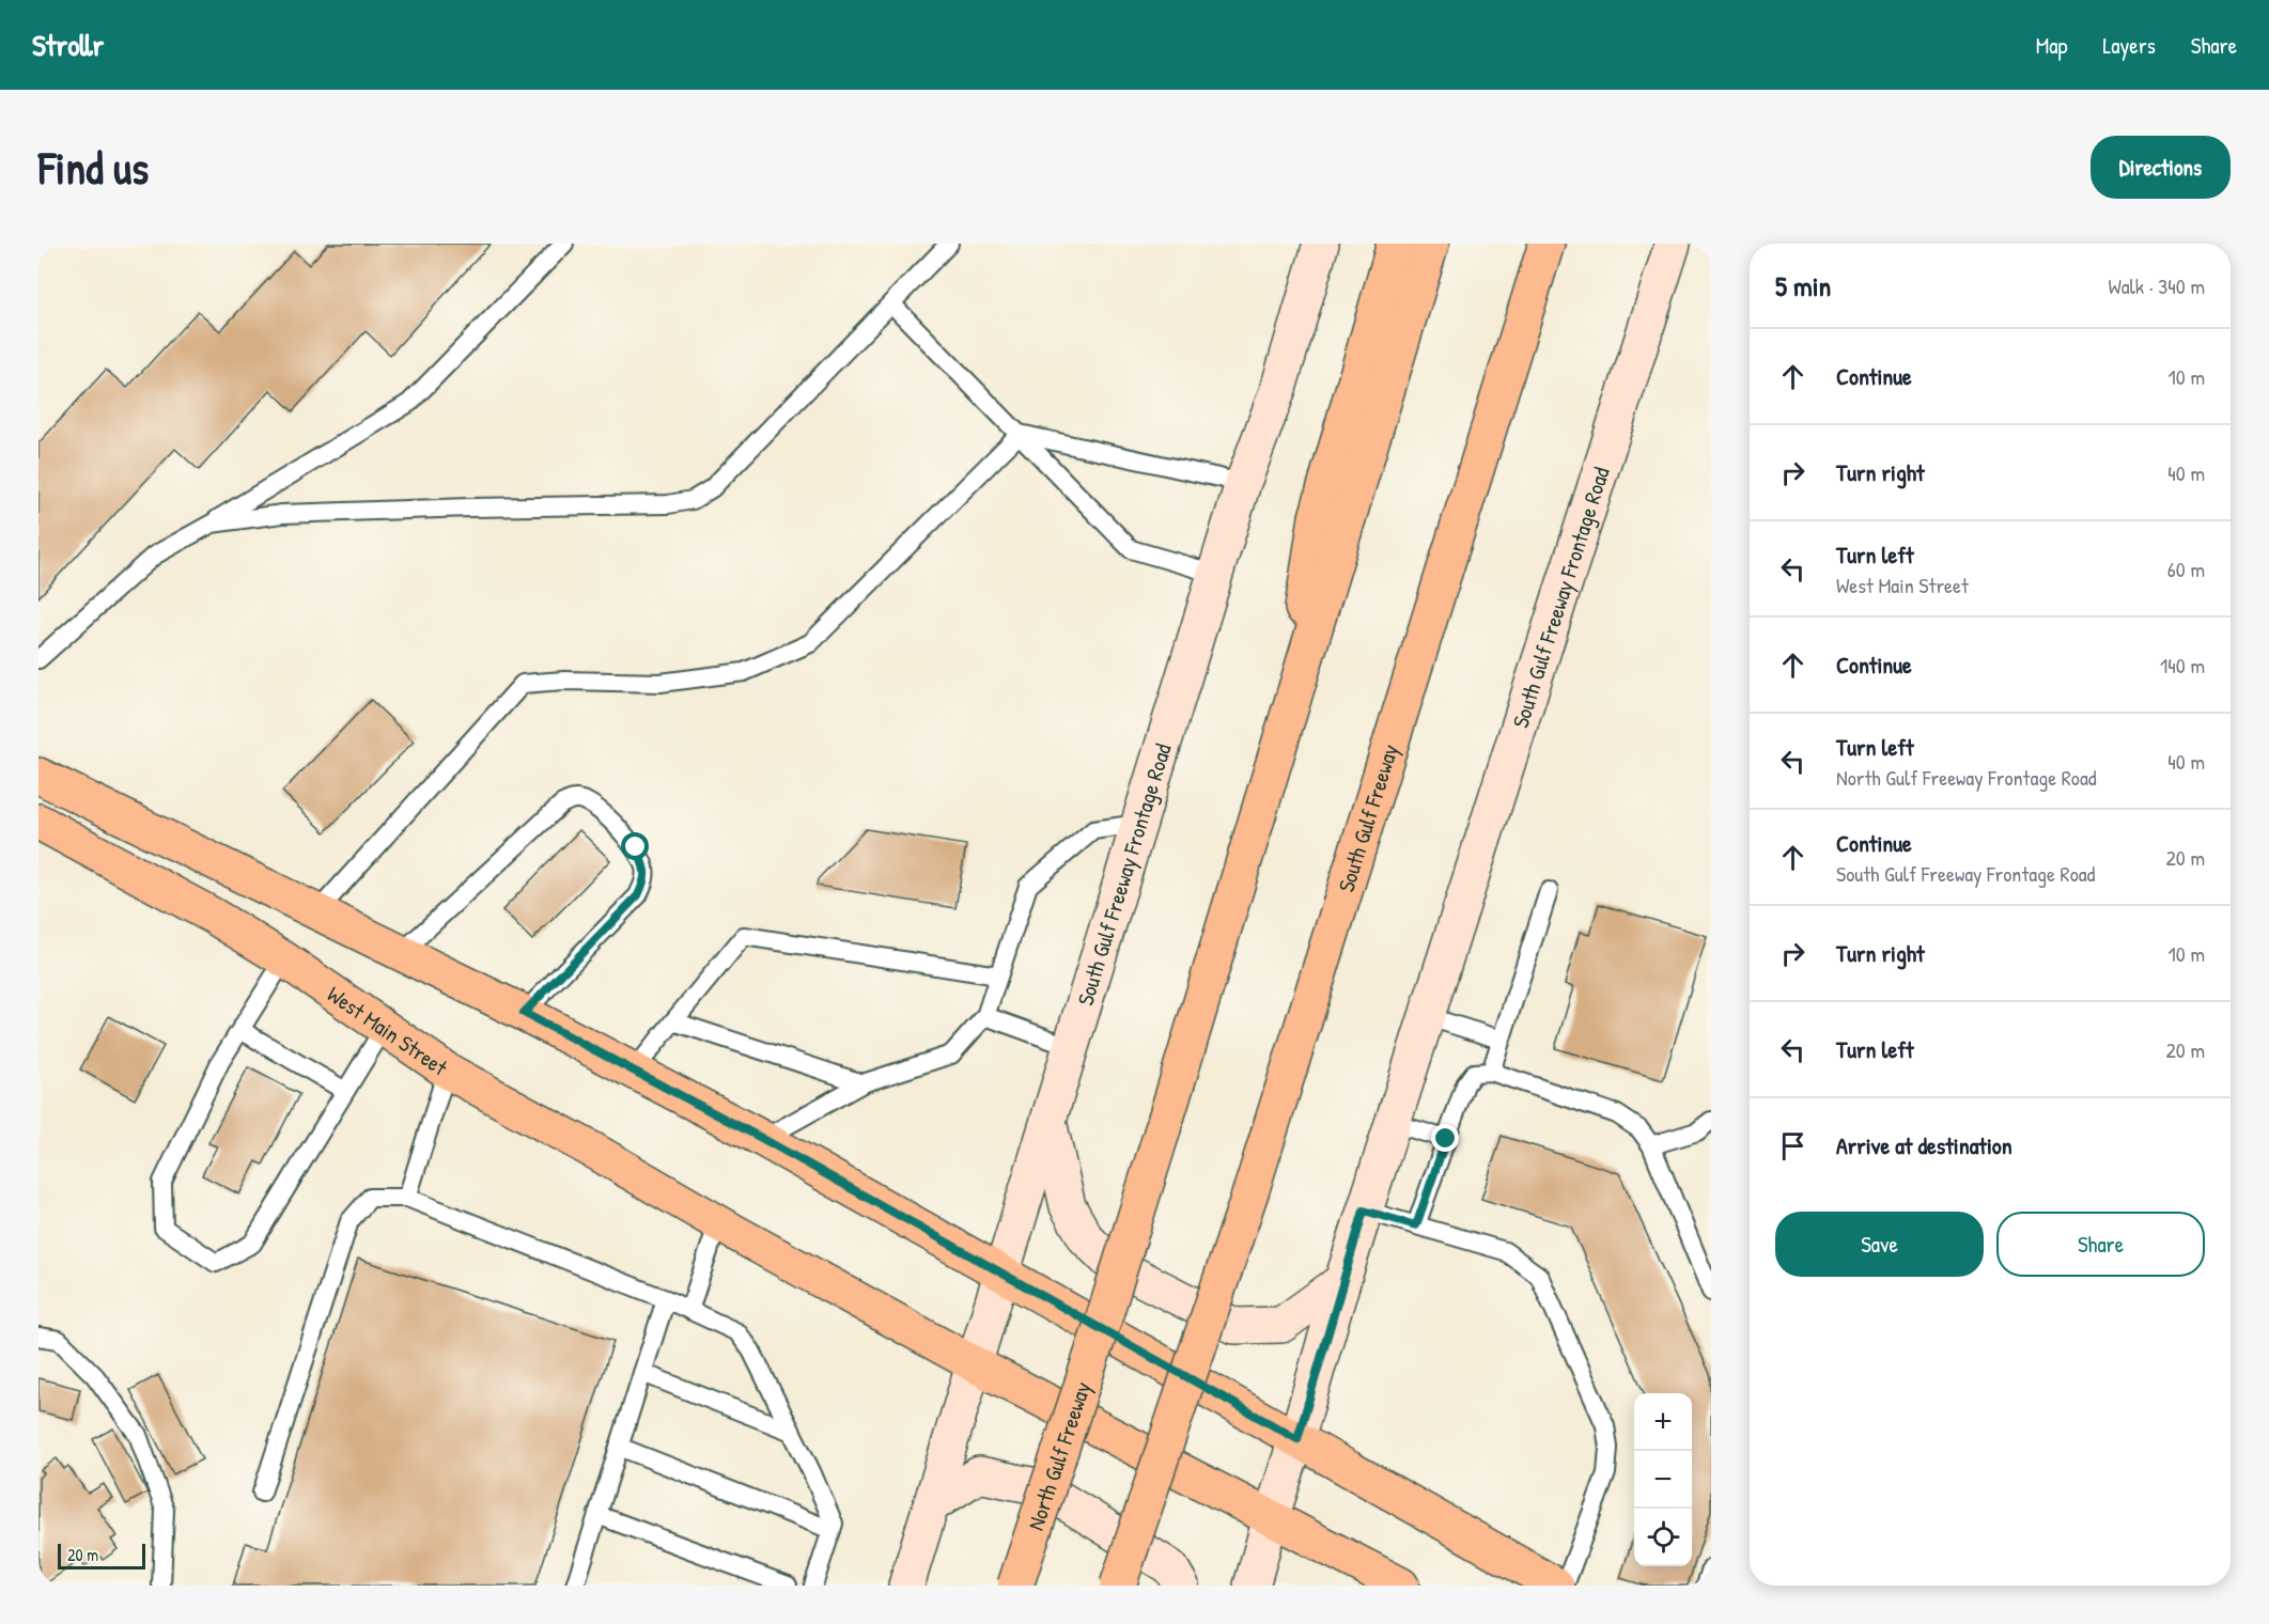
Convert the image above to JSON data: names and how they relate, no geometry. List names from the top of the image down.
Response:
{
  "streets": {
    "main road": [
      "South Gulf Freeway Frontage Road",
      "South Gulf Freeway",
      "West Main Street",
      "North Gulf Freeway"
    ]
  },
  "crossings": [
    ["South Gulf Freeway Frontage Road", "West Main Street"]
  ],
  "scale_bar": "20 m",
  "page": {
    "header": "Strollr",
    "nav": ["Map", "Layers", "Share"],
    "buttons": [
      "Directions",
      ["Save", "Share"]
    ],
    "title": "Find us",
    "heading": ["5 min", "Walk · 340 m"],
    "list": [
      ["Continue", "10 m"],
      ["Turn right", "40 m"],
      ["Turn left", "West Main Street", "60 m"],
      ["Continue", "140 m"],
      ["Turn left", "North Gulf Freeway Frontage Road", "40 m"],
      ["Continue", "South Gulf Freeway Frontage Road", "20 m"],
      ["Turn right", "10 m"],
      ["Turn left", "20 m"],
      "Arrive at destination"
    ],
    "map_buttons": ["+", "−"],
    "scale": "20 m"
  }
}
